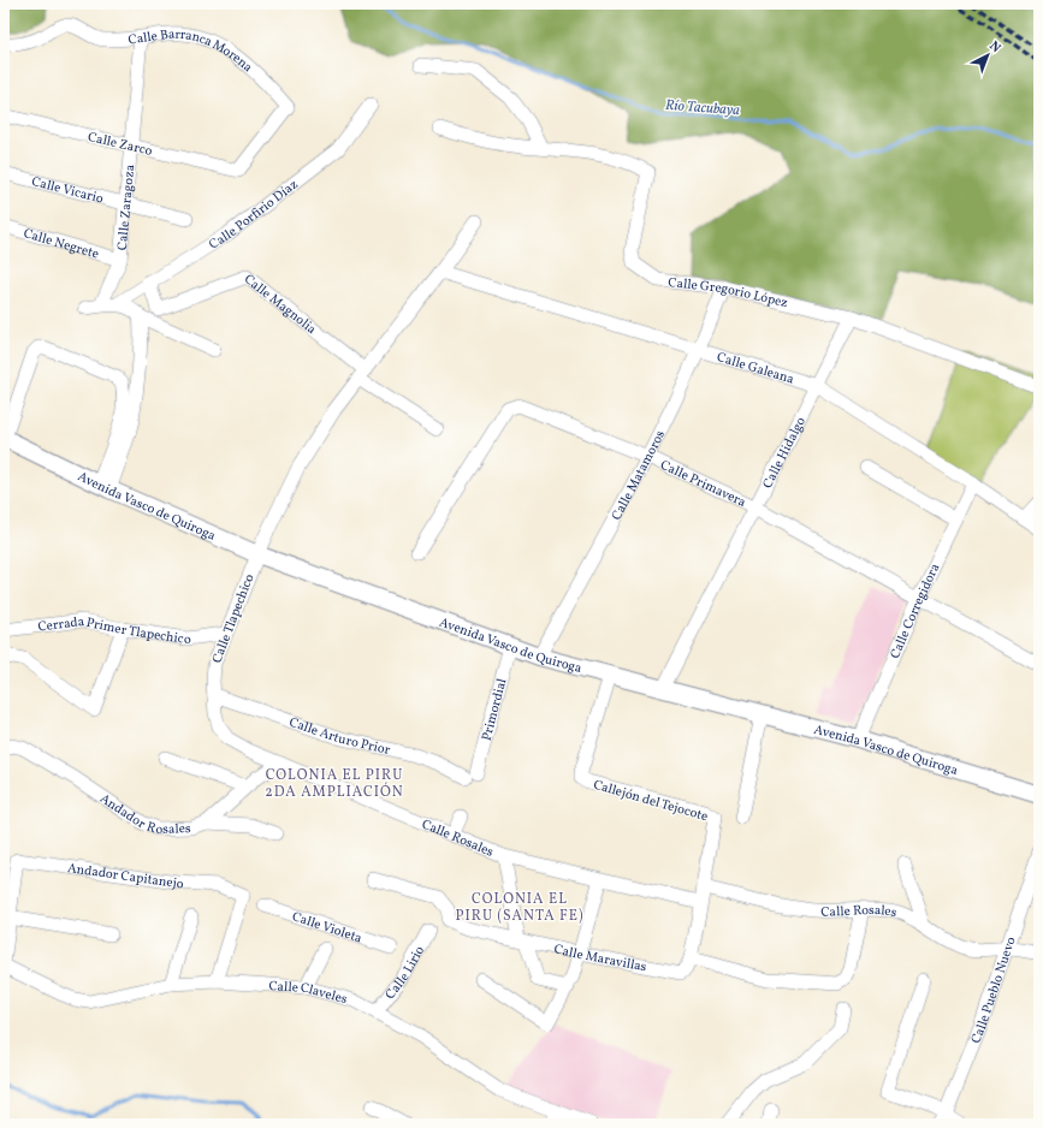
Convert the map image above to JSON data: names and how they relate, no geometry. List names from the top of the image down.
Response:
{
  "streets": {
    "main road": ["Avenida Vasco de Quiroga"],
    "street": [
      "Calle Barranca Morena",
      "Calle Zarco",
      "Calle Vicario",
      "Calle Zaragoza",
      "Calle Porfirio Díaz",
      "Calle Negrete",
      "Calle Gregorio López",
      "Calle Magnolia",
      "Calle Galeana",
      "Calle Hidalgo",
      "Calle Matamoros",
      "Calle Primavera",
      "Calle Corregidora",
      "Calle Tlapechico",
      "Cerrada Primer Tlapechico",
      "Primordial",
      "Calle Arturo Prior",
      "Callejón del Tejocote",
      "Andador Rosales",
      "Calle Rosales",
      "Andador Capitanejo",
      "Calle Violeta",
      "Calle Maravillas",
      "Calle Lirio",
      "Calle Pueblo Nuevo",
      "Calle Claveles"
    ]
  },
  "crossings": [
    ["Calle Barranca Morena", "Calle Zarco"],
    ["Calle Barranca Morena", "Calle Zaragoza"],
    ["Calle Zarco", "Calle Zaragoza"],
    ["Calle Vicario", "Calle Zaragoza"],
    ["Calle Zaragoza", "Calle Porfirio Díaz"],
    ["Calle Zaragoza", "Calle Negrete"],
    ["Calle Porfirio Díaz", "Calle Magnolia"],
    ["Calle Gregorio López", "Calle Hidalgo"],
    ["Calle Gregorio López", "Calle Matamoros"],
    ["Calle Galeana", "Calle Hidalgo"],
    ["Calle Galeana", "Calle Matamoros"],
    ["Calle Galeana", "Calle Corregidora"],
    ["Calle Hidalgo", "Calle Primavera"],
    ["Calle Hidalgo", "Avenida Vasco de Quiroga"],
    ["Calle Matamoros", "Calle Primavera"],
    ["Calle Matamoros", "Avenida Vasco de Quiroga"],
    ["Calle Primavera", "Calle Corregidora"],
    ["Avenida Vasco de Quiroga", "Calle Corregidora"],
    ["Avenida Vasco de Quiroga", "Calle Tlapechico"],
    ["Avenida Vasco de Quiroga", "Primordial"],
    ["Avenida Vasco de Quiroga", "Callejón del Tejocote"],
    ["Calle Tlapechico", "Cerrada Primer Tlapechico"],
    ["Calle Tlapechico", "Calle Arturo Prior"],
    ["Calle Tlapechico", "Calle Rosales"],
    ["Primordial", "Calle Arturo Prior"],
    ["Callejón del Tejocote", "Calle Rosales"],
    ["Callejón del Tejocote", "Calle Maravillas"],
    ["Andador Rosales", "Calle Rosales"],
    ["Calle Rosales", "Calle Pueblo Nuevo"],
    ["Andador Capitanejo", "Calle Claveles"],
    ["Calle Lirio", "Calle Claveles"]
  ],
  "districts": ["COLONIA EL PIRU 2DA AMPLIACIÓN", "COLONIA EL PIRU (SANTA FE)"],
  "water": ["Río Tacubaya"],
  "north": "top right"
}
